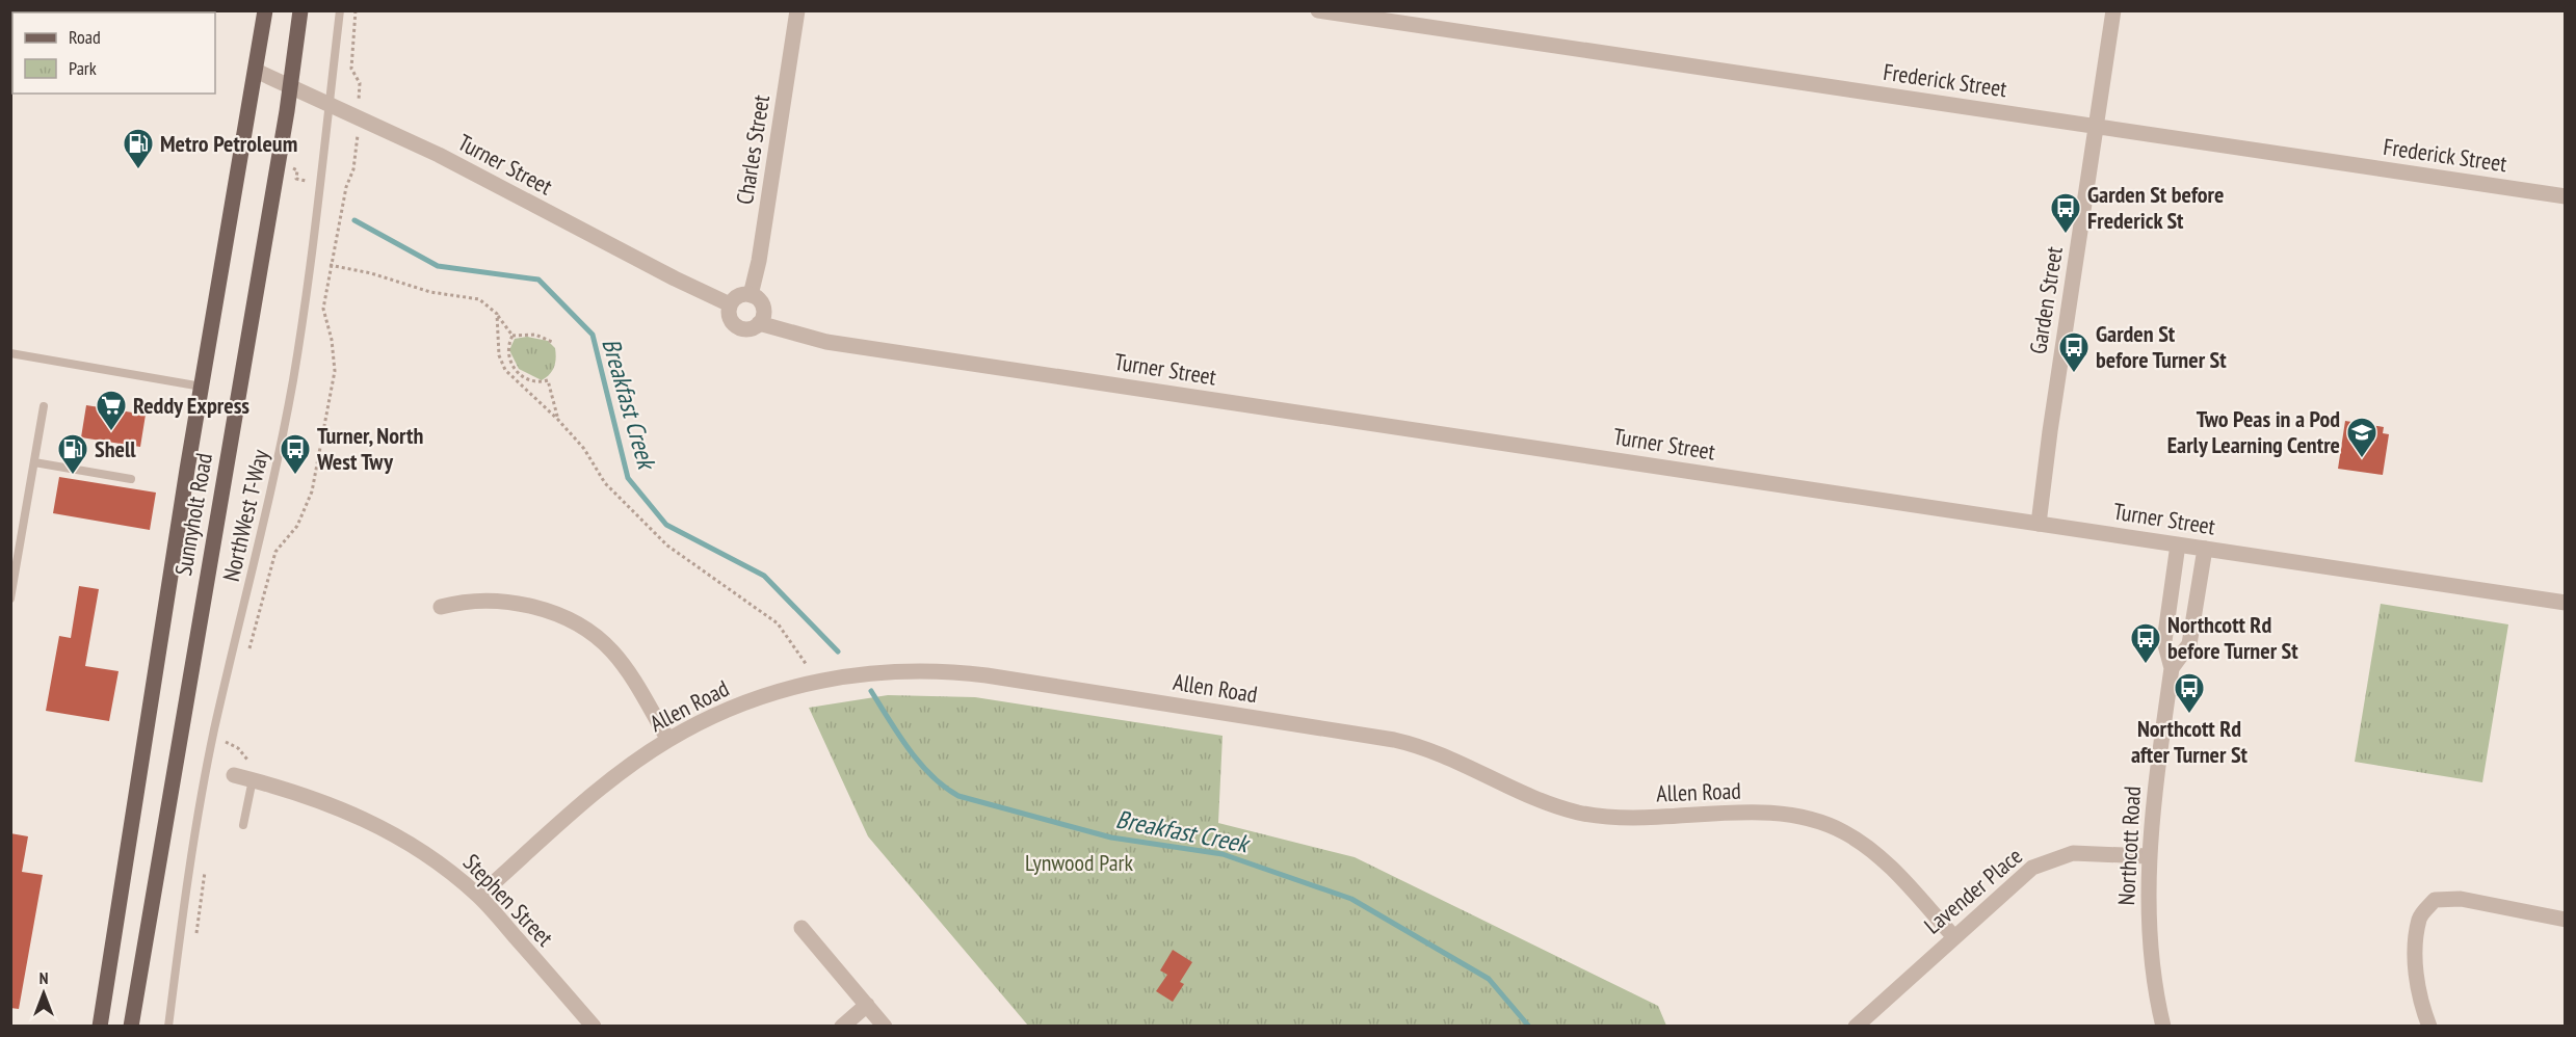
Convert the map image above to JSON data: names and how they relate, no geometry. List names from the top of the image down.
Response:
{
  "streets": {
    "main road": ["Sunnyholt Road"],
    "street": [
      "Frederick Street",
      "Charles Street",
      "Turner Street",
      "Garden Street",
      "Allen Road",
      "Northcott Road",
      "Lavender Place",
      "Stephen Street"
    ],
    "lane": ["NorthWest T-Way"]
  },
  "crossings": [
    ["Frederick Street", "Garden Street"],
    ["Charles Street", "Turner Street"],
    ["Turner Street", "Garden Street"],
    ["Turner Street", "Sunnyholt Road"],
    ["Turner Street", "NorthWest T-Way"],
    ["Turner Street", "Northcott Road"],
    ["Allen Road", "Lavender Place"],
    ["Allen Road", "Stephen Street"],
    ["Northcott Road", "Lavender Place"]
  ],
  "water": ["Breakfast Creek"],
  "parks": ["Lynwood Park"],
  "places": {
    "fuel station": ["Metro Petroleum", "Shell"],
    "bus stop": [
      "Garden St before Frederick St",
      "Garden St before Turner St",
      "Turner, North West Twy",
      "Northcott Rd before Turner St",
      "Northcott Rd after Turner St"
    ],
    "supermarket": ["Reddy Express"],
    "school or university": ["Two Peas in a Pod Early Learning Centre"]
  },
  "legend": ["Road", "Park"],
  "north": "top"
}
